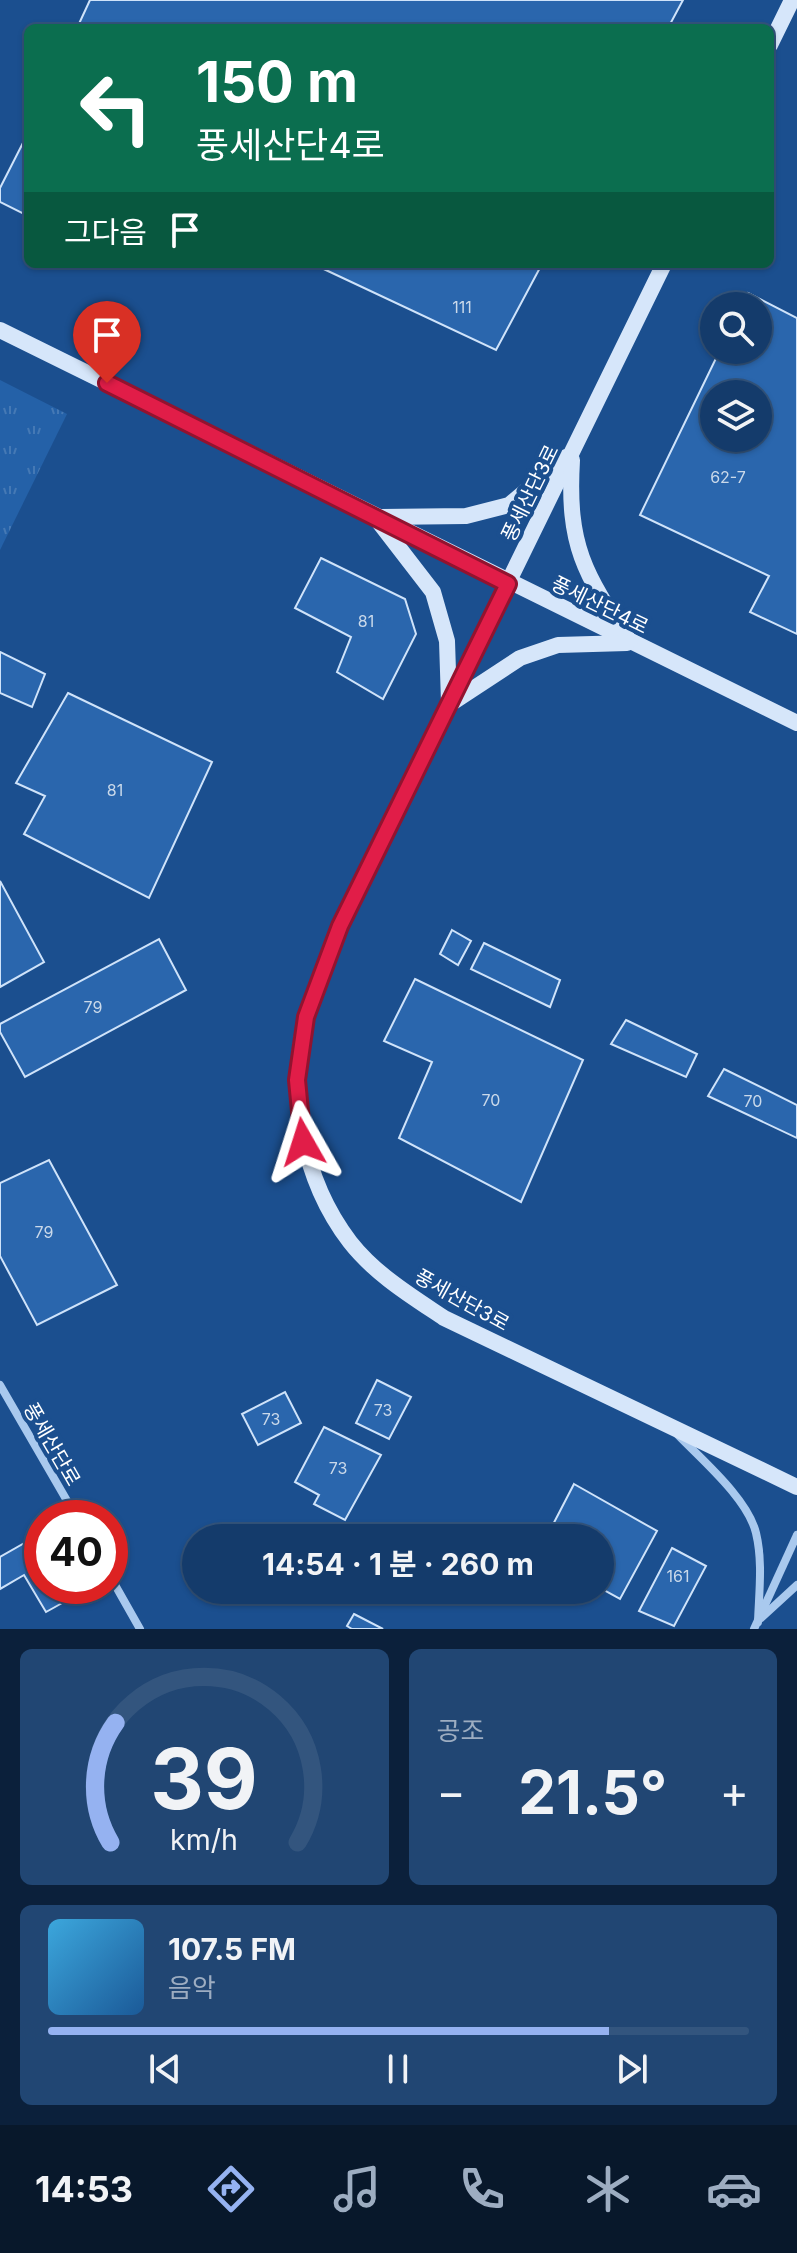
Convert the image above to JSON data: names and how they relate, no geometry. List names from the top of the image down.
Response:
{
  "streets": {
    "street": ["풍세산단3로", "풍세산단4로", "풍세산단로"]
  },
  "crossings": [
    ["풍세산단3로", "풍세산단4로"]
  ],
  "house_numbers": [
    "111",
    "62-7",
    "81",
    "81",
    "79",
    "70",
    "70",
    "79",
    "73",
    "73",
    "73",
    "161"
  ],
  "page": {
    "turn": ["150 m", "풍세산단4로"],
    "then": "그다음",
    "limit": "40",
    "trip": "14:54 · 1 분 · 260 m",
    "tile": "공조",
    "heat": ["−", "21.5°", "+"],
    "song": ["107.5 FM", "음악"],
    "tabs": "14:53",
    "gauge": ["39", "km/h"]
  }
}
